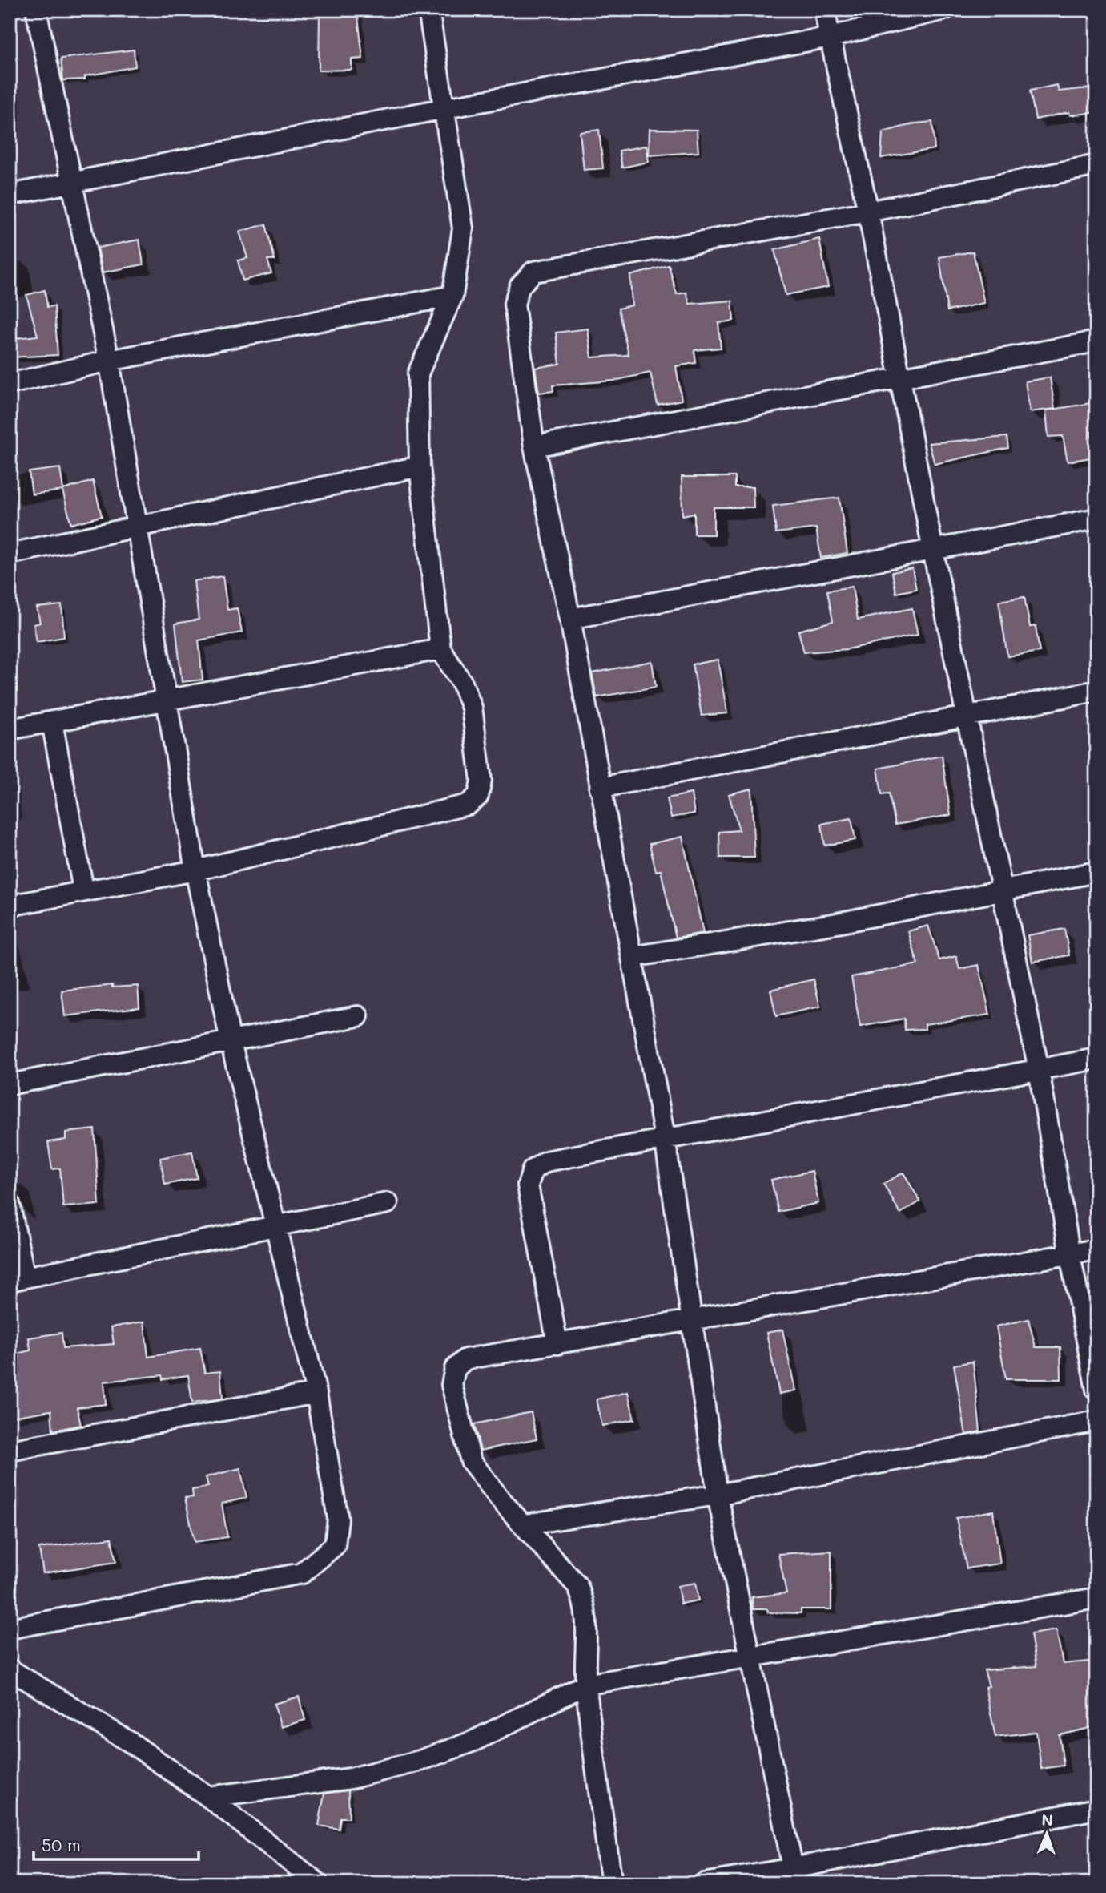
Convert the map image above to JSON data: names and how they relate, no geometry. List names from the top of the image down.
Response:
{
  "scale_bar": "50 m",
  "north": "top"
}
